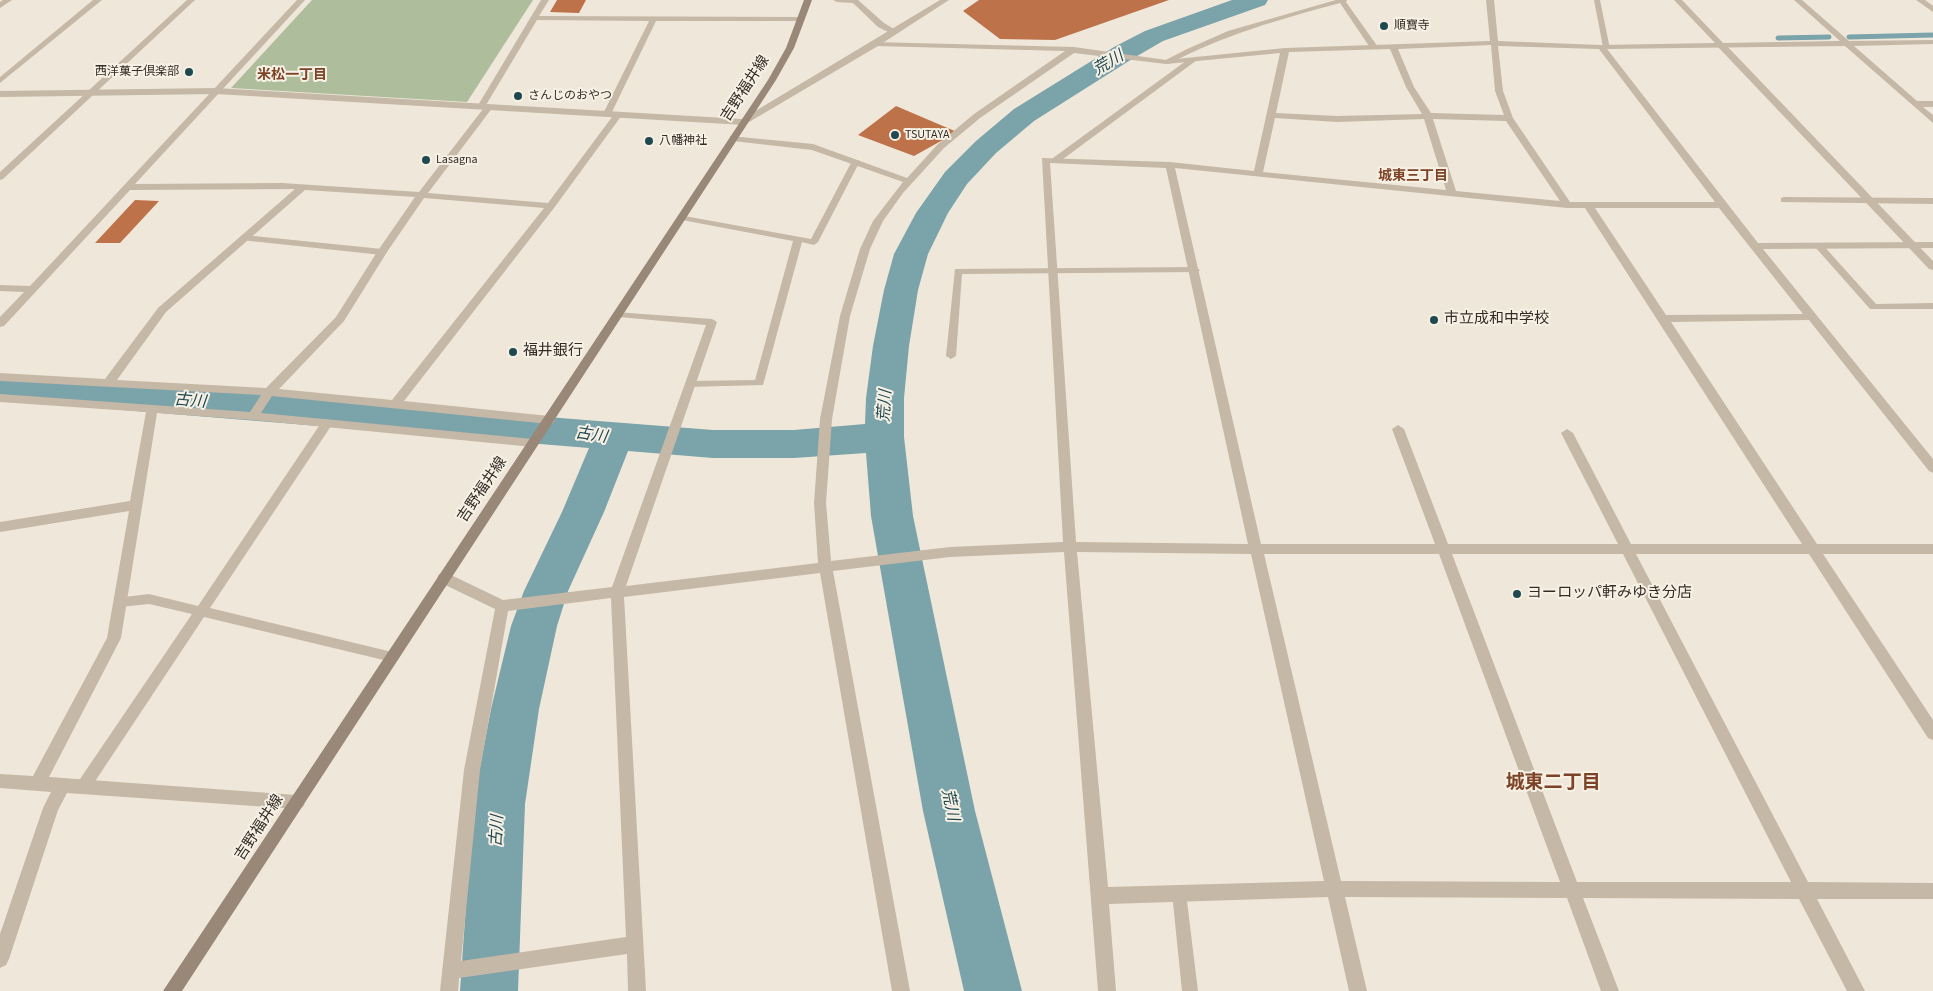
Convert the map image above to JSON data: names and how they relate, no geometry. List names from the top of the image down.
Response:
{
  "streets": {
    "main road": ["吉野福井線"]
  },
  "districts": ["米松一丁目", "城東三丁目", "城東二丁目"],
  "water": ["荒川", "古川"],
  "places": [
    "順寶寺",
    "西洋菓子倶楽部",
    "さんじのおやつ",
    "TSUTAYA",
    "八幡神社",
    "Lasagna",
    "市立成和中学校",
    "福井銀行",
    "ヨーロッパ軒みゆき分店"
  ]
}
